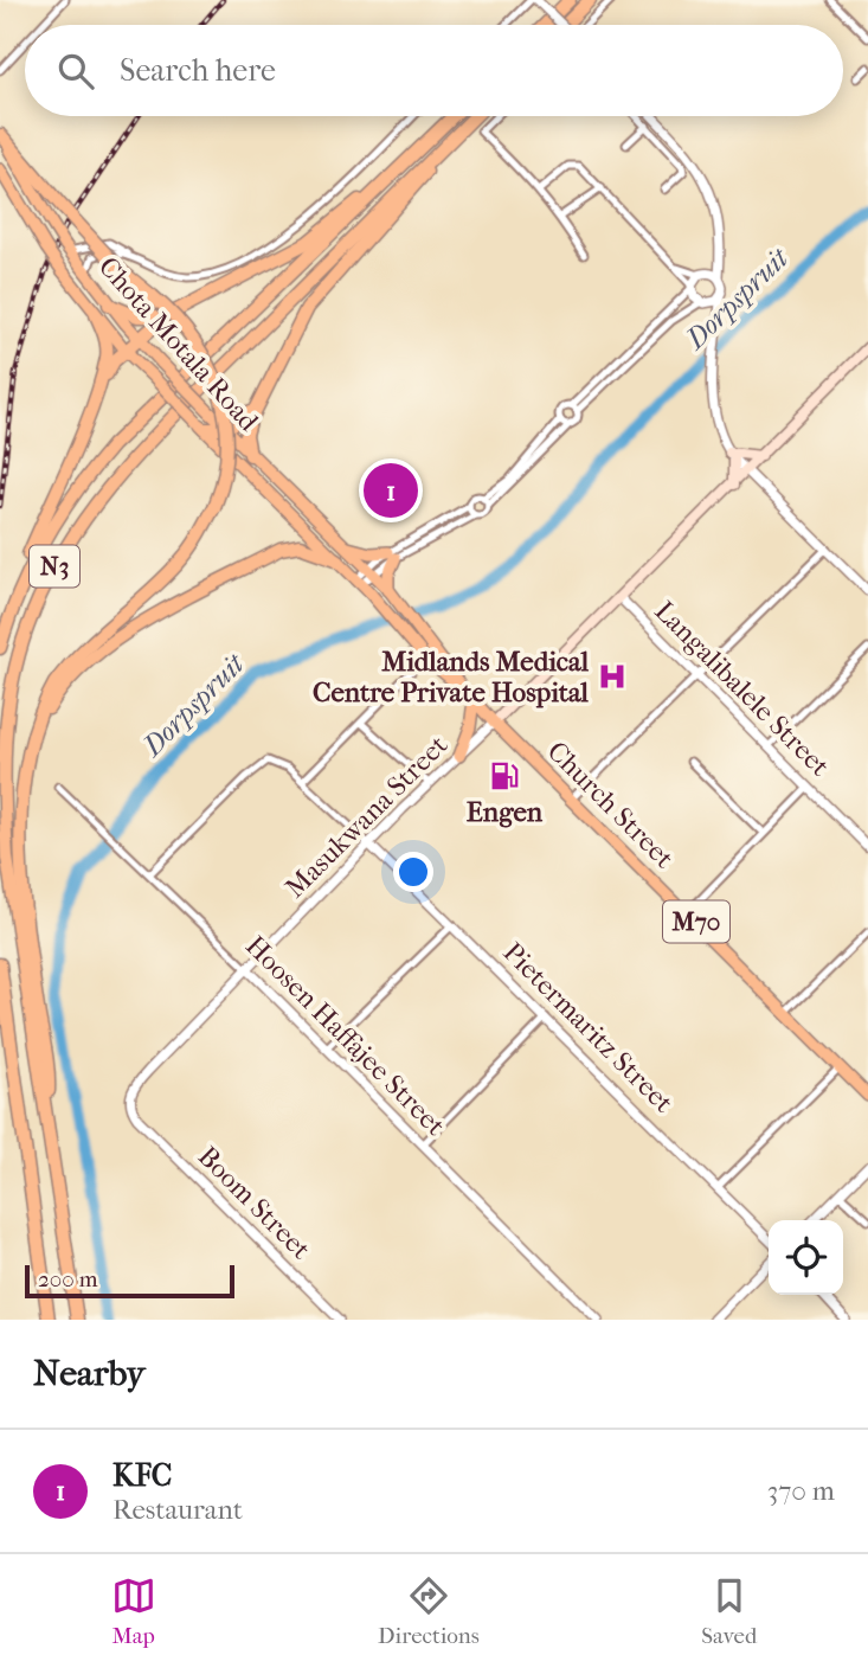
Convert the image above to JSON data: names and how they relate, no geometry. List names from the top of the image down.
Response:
{
  "streets": {
    "highway": ["N3"],
    "main road": [
      "Chota Motala Road",
      "Church Street",
      "Masukwana Street",
      "M70"
    ],
    "street": [
      "Langalibalele Street",
      "Pietermaritz Street",
      "Hoosen Haffajee Street",
      "Boom Street"
    ]
  },
  "crossings": [
    ["Chota Motala Road", "Church Street"],
    ["Langalibalele Street", "Masukwana Street"],
    ["Church Street", "Masukwana Street"],
    ["Masukwana Street", "Pietermaritz Street"],
    ["Masukwana Street", "Hoosen Haffajee Street"],
    ["Masukwana Street", "Boom Street"]
  ],
  "water": ["Dorpspruit"],
  "places": {
    "hospital": ["Midlands Medical Centre Private Hospital"],
    "fuel station": ["Engen"]
  },
  "scale_bar": "200 m",
  "page": {
    "search": "Search here",
    "pins": "1",
    "scale": "200 m",
    "heading": "Nearby",
    "list": [
      {
        "mark": "1",
        "name": "KFC",
        "note": "Restaurant",
        "value": "370 m"
      }
    ],
    "nav": ["Map", "Directions", "Saved"]
  }
}
